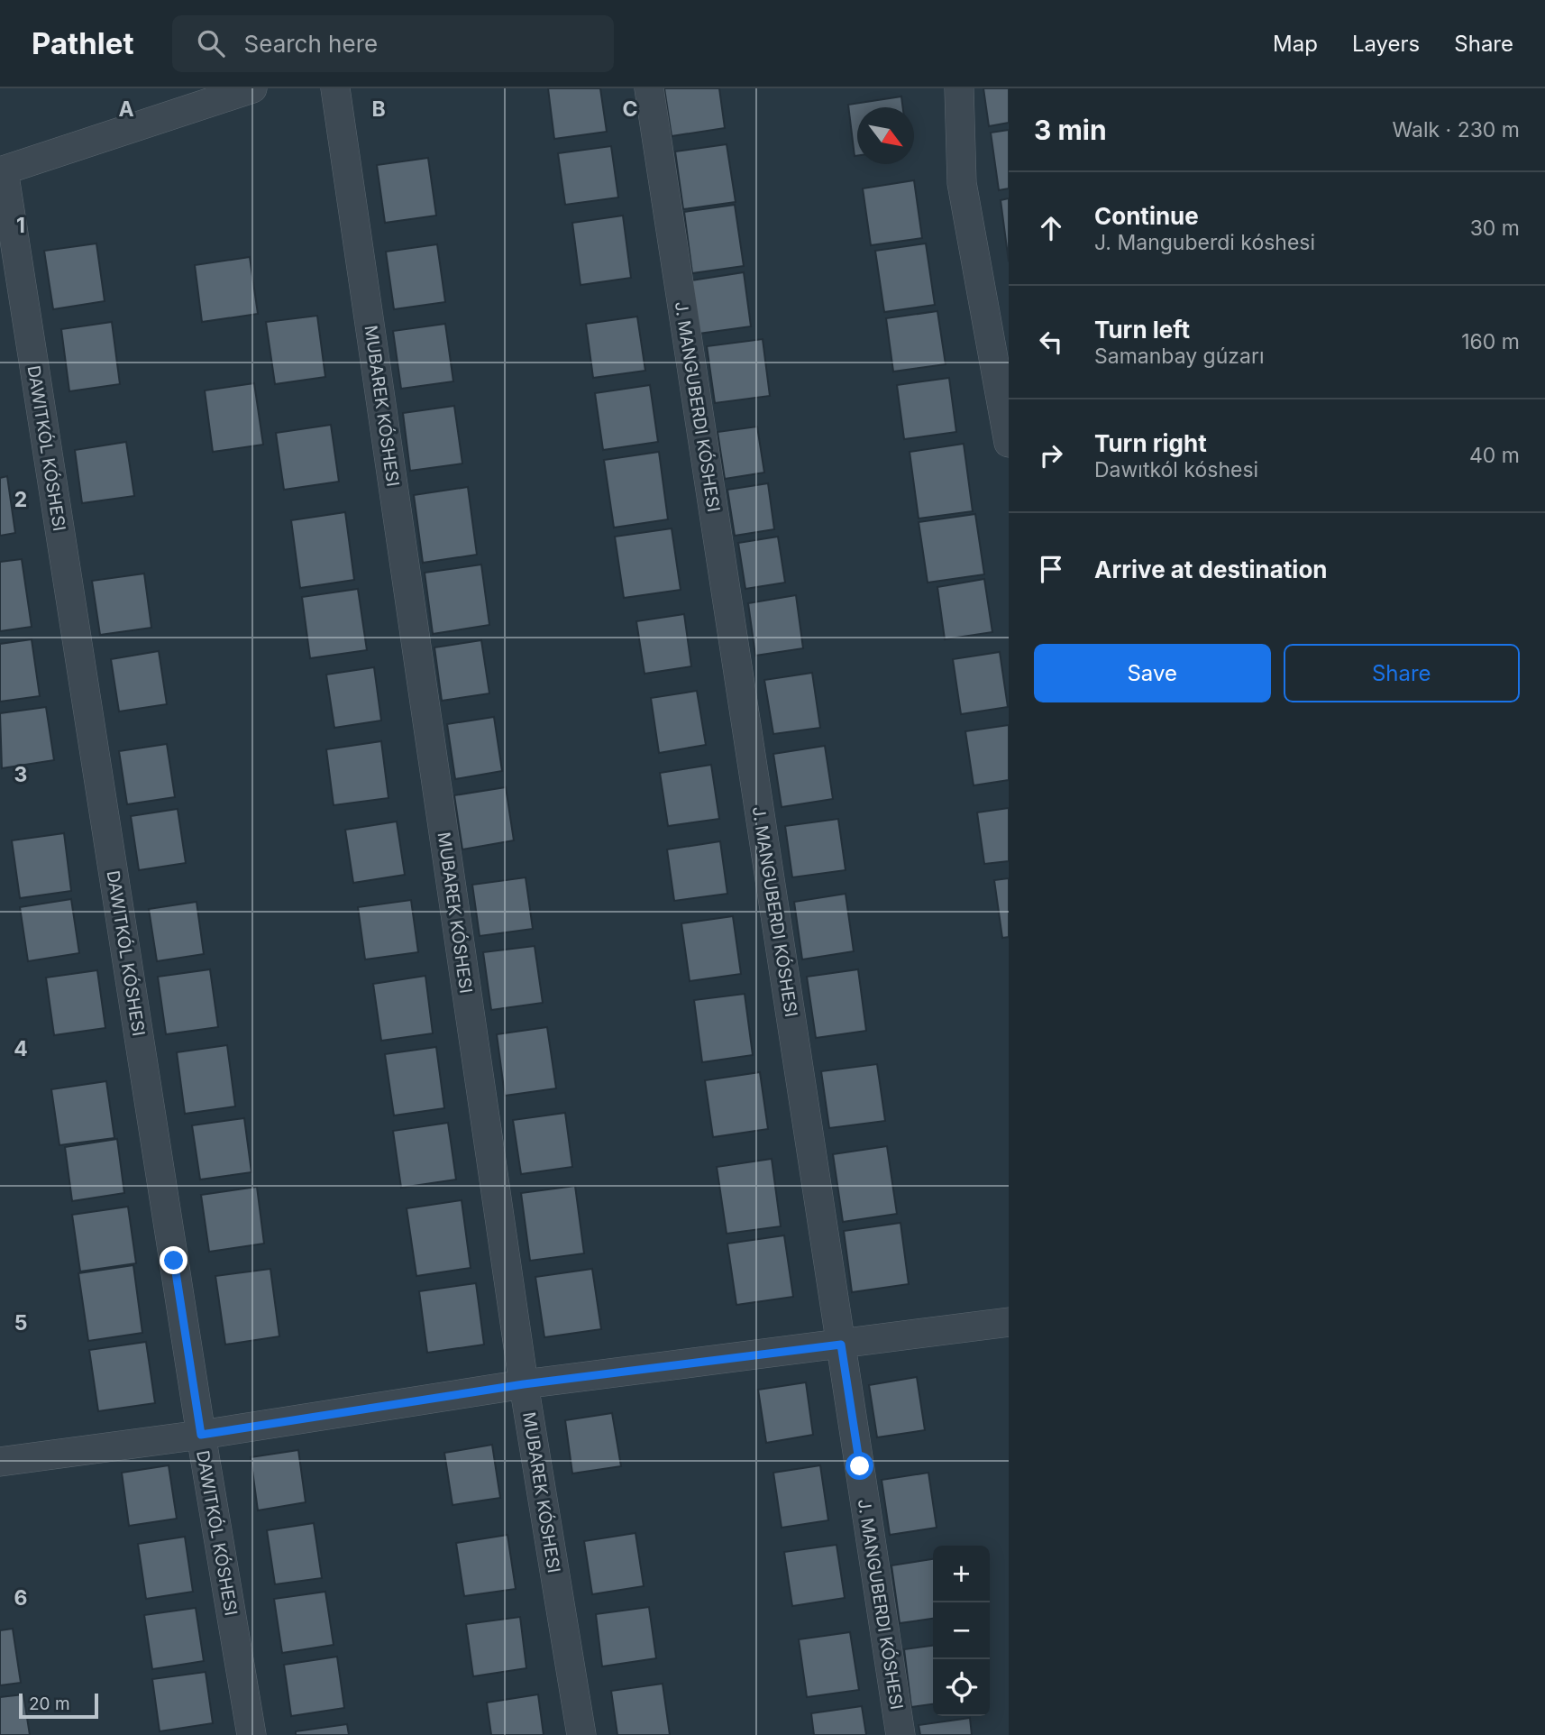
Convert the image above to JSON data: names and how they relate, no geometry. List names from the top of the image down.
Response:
{
  "streets": {
    "street": ["MUBAREK KÓSHESI", "J. MANGUBERDI KÓSHESI"]
  },
  "scale_bar": "20 m",
  "north": "bottom right",
  "page": {
    "header": "Pathlet",
    "search": "Search here",
    "nav": ["Map", "Layers", "Share"],
    "heading": ["3 min", "Walk · 230 m"],
    "list": [
      ["Continue", "J. Manguberdi kóshesi", "30 m"],
      ["Turn left", "Samanbay gúzarı", "160 m"],
      ["Turn right", "Dawıtkól kóshesi", "40 m"],
      "Arrive at destination"
    ],
    "buttons": ["Save", "Share"],
    "map_buttons": ["+", "−"],
    "scale": "20 m"
  },
  "grid": {
    "columns": ["A", "B", "C"],
    "rows": [
      "1",
      "2",
      "3",
      "4",
      "5",
      "6"
    ]
  }
}
